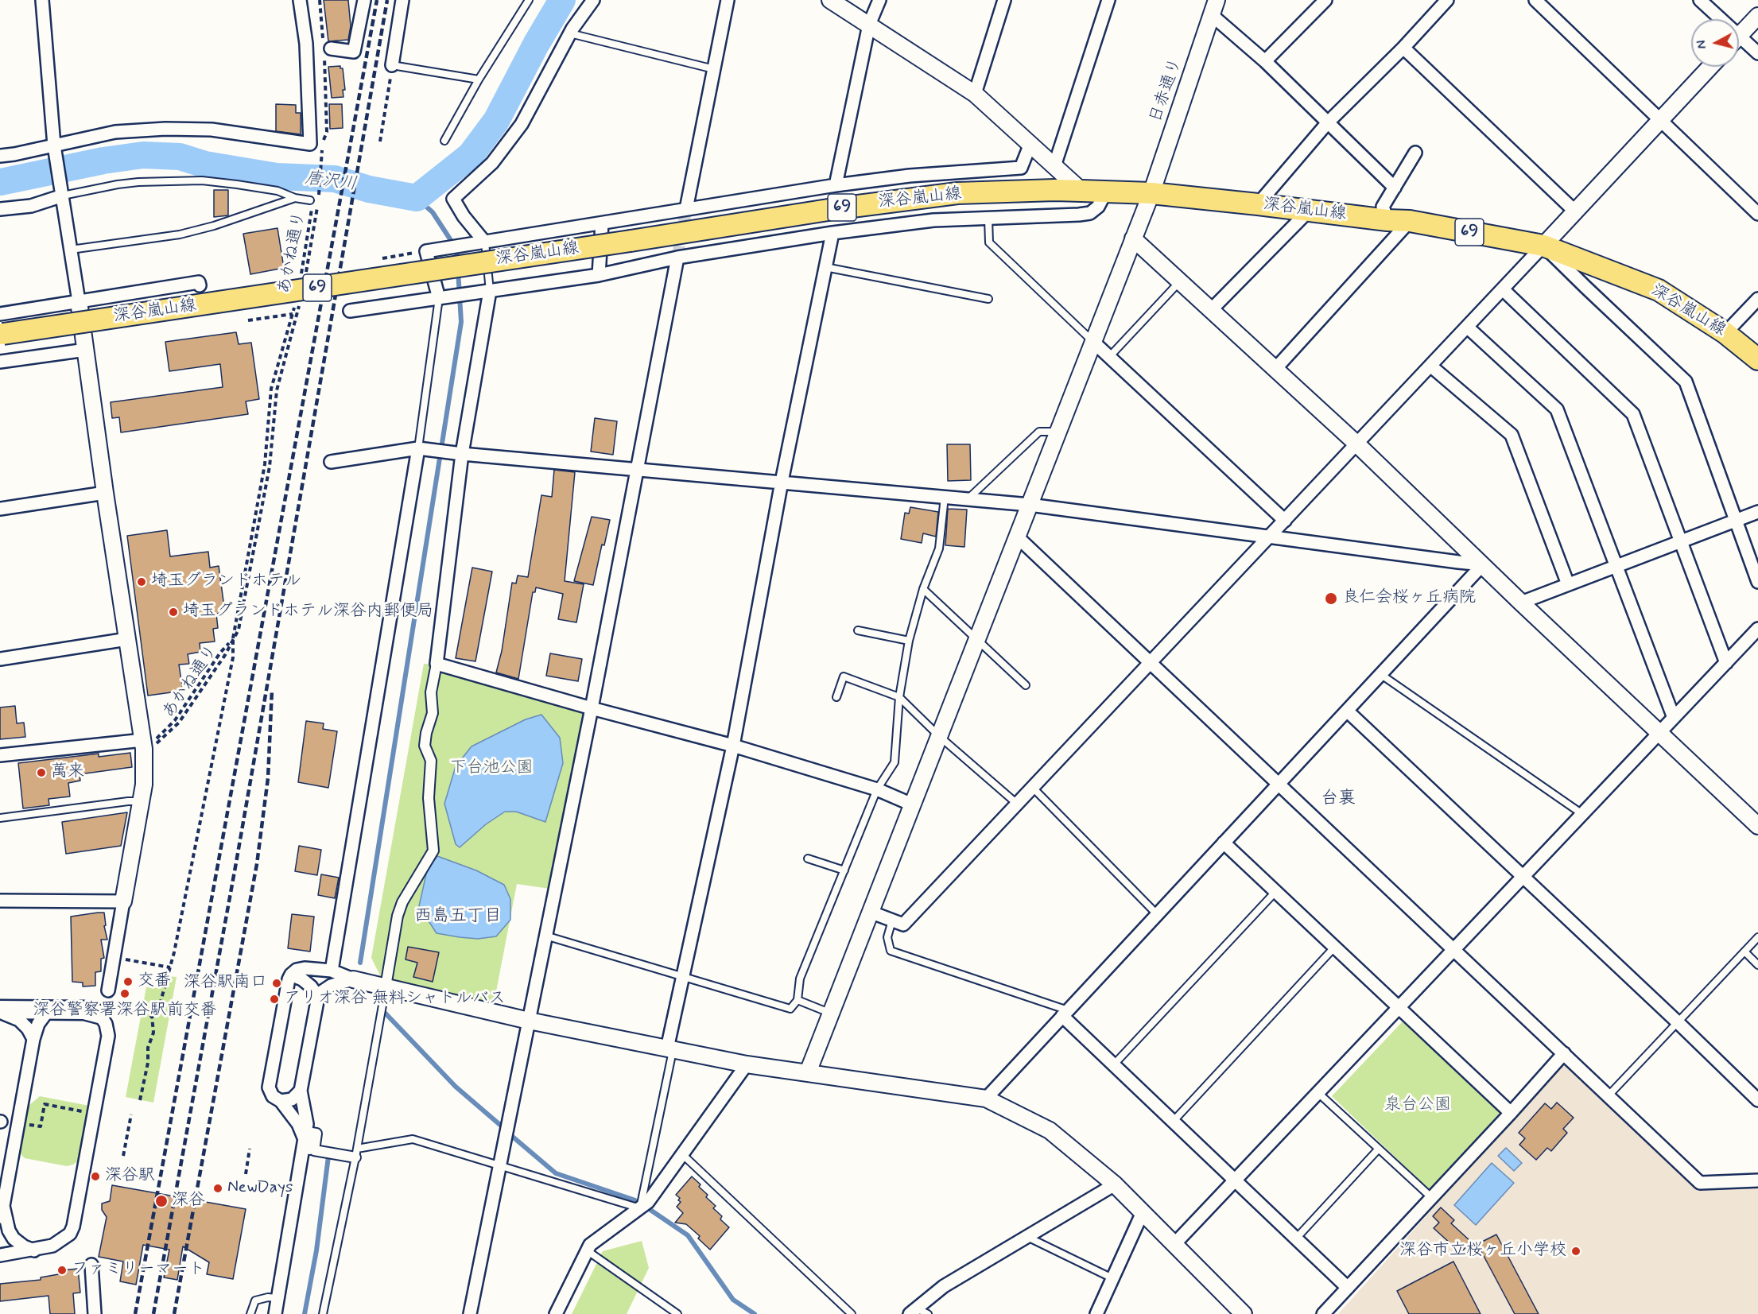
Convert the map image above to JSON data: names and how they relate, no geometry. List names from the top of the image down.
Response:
{
  "streets": {
    "main road": ["深谷嵐山線", "69"],
    "street": ["日赤通り"],
    "path": ["あかね通り"]
  },
  "crossings": [
    ["日赤通り", "深谷嵐山線"]
  ],
  "districts": ["台裏", "西島五丁目"],
  "water": ["唐沢川"],
  "parks": ["下台池公園", "泉台公園"],
  "places": [
    "埼玉グランドホテル",
    "良仁会桜ヶ丘病院",
    "埼玉グランドホテル深谷内郵便局",
    "萬来",
    "交番",
    "深谷駅南口",
    "深谷警察署深谷駅前交番",
    "アリオ深谷 無料シャトルバス",
    "深谷駅",
    "NewDays",
    "深谷",
    "深谷市立桜ヶ丘小学校",
    "ファミリーマート"
  ],
  "north": "left"
}
